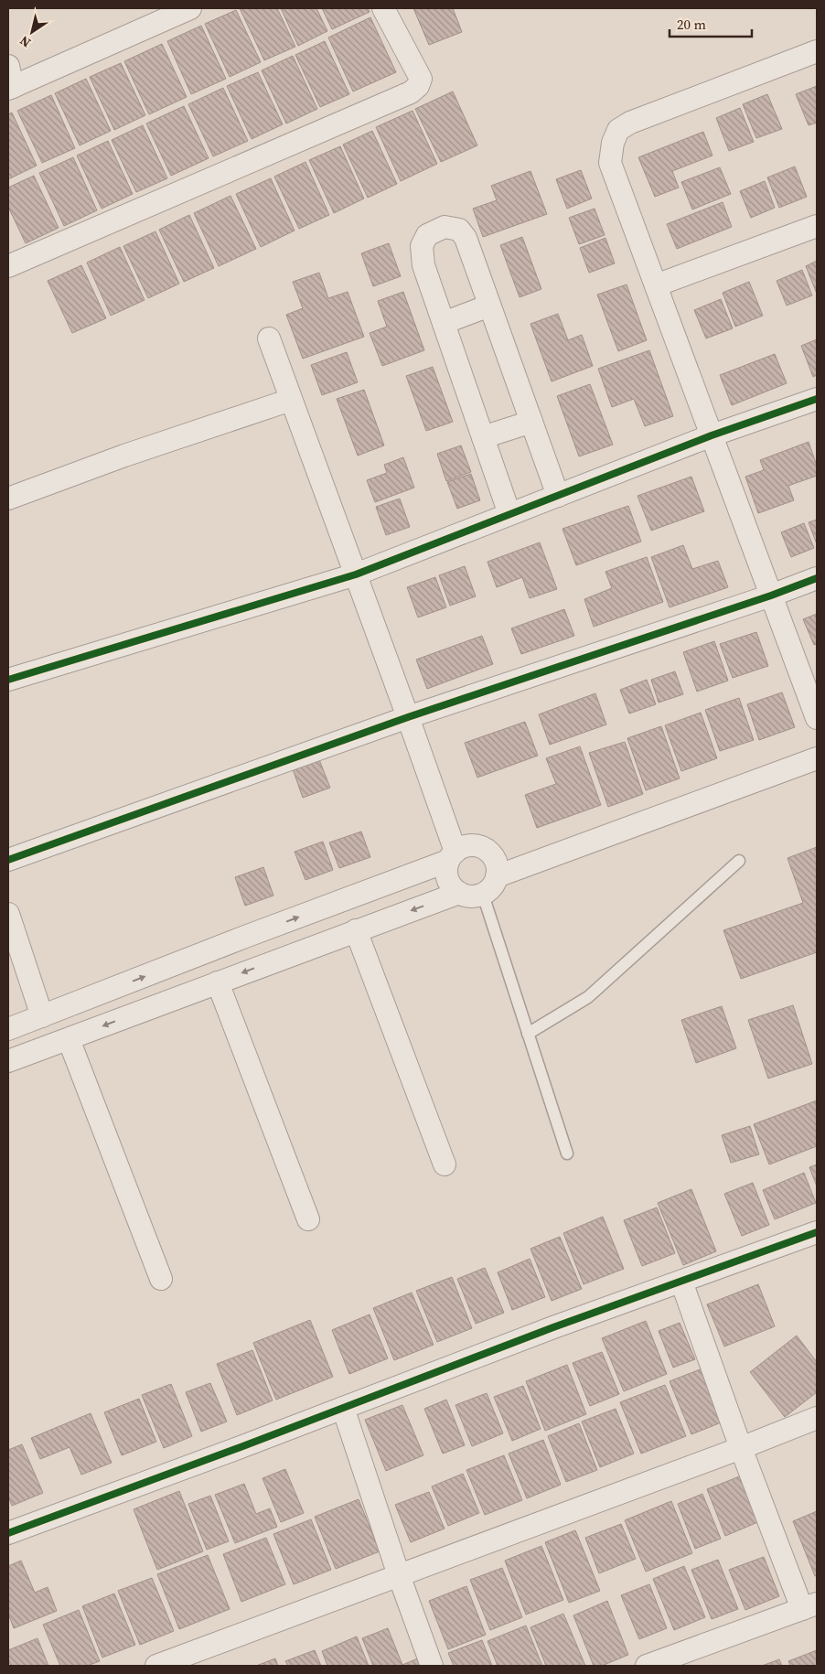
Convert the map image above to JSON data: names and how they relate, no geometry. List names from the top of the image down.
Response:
{
  "scale_bar": "20 m",
  "north": "bottom left"
}
